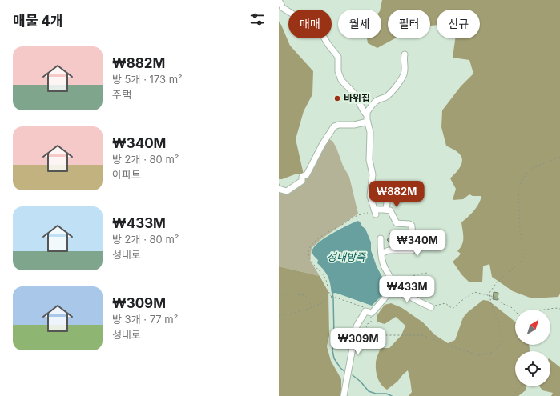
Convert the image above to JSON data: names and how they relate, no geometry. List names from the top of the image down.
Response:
{
  "water": ["성내방죽"],
  "places": ["바위집"],
  "north": "top right",
  "page": {
    "heading": "매물 4개",
    "chip": [
      "매매",
      "월세",
      "필터",
      "신규"
    ],
    "list": [
      {
        "name": "₩882M",
        "note": "방 5개 · 173 m² · 주택"
      },
      {
        "name": "₩340M",
        "note": "방 2개 · 80 m² · 아파트"
      },
      {
        "name": "₩433M",
        "note": "방 2개 · 80 m² · 성내로"
      },
      {
        "name": "₩309M",
        "note": "방 3개 · 77 m² · 성내로"
      }
    ],
    "price": [
      "₩882M",
      "₩340M",
      "₩433M",
      "₩309M"
    ]
  }
}
